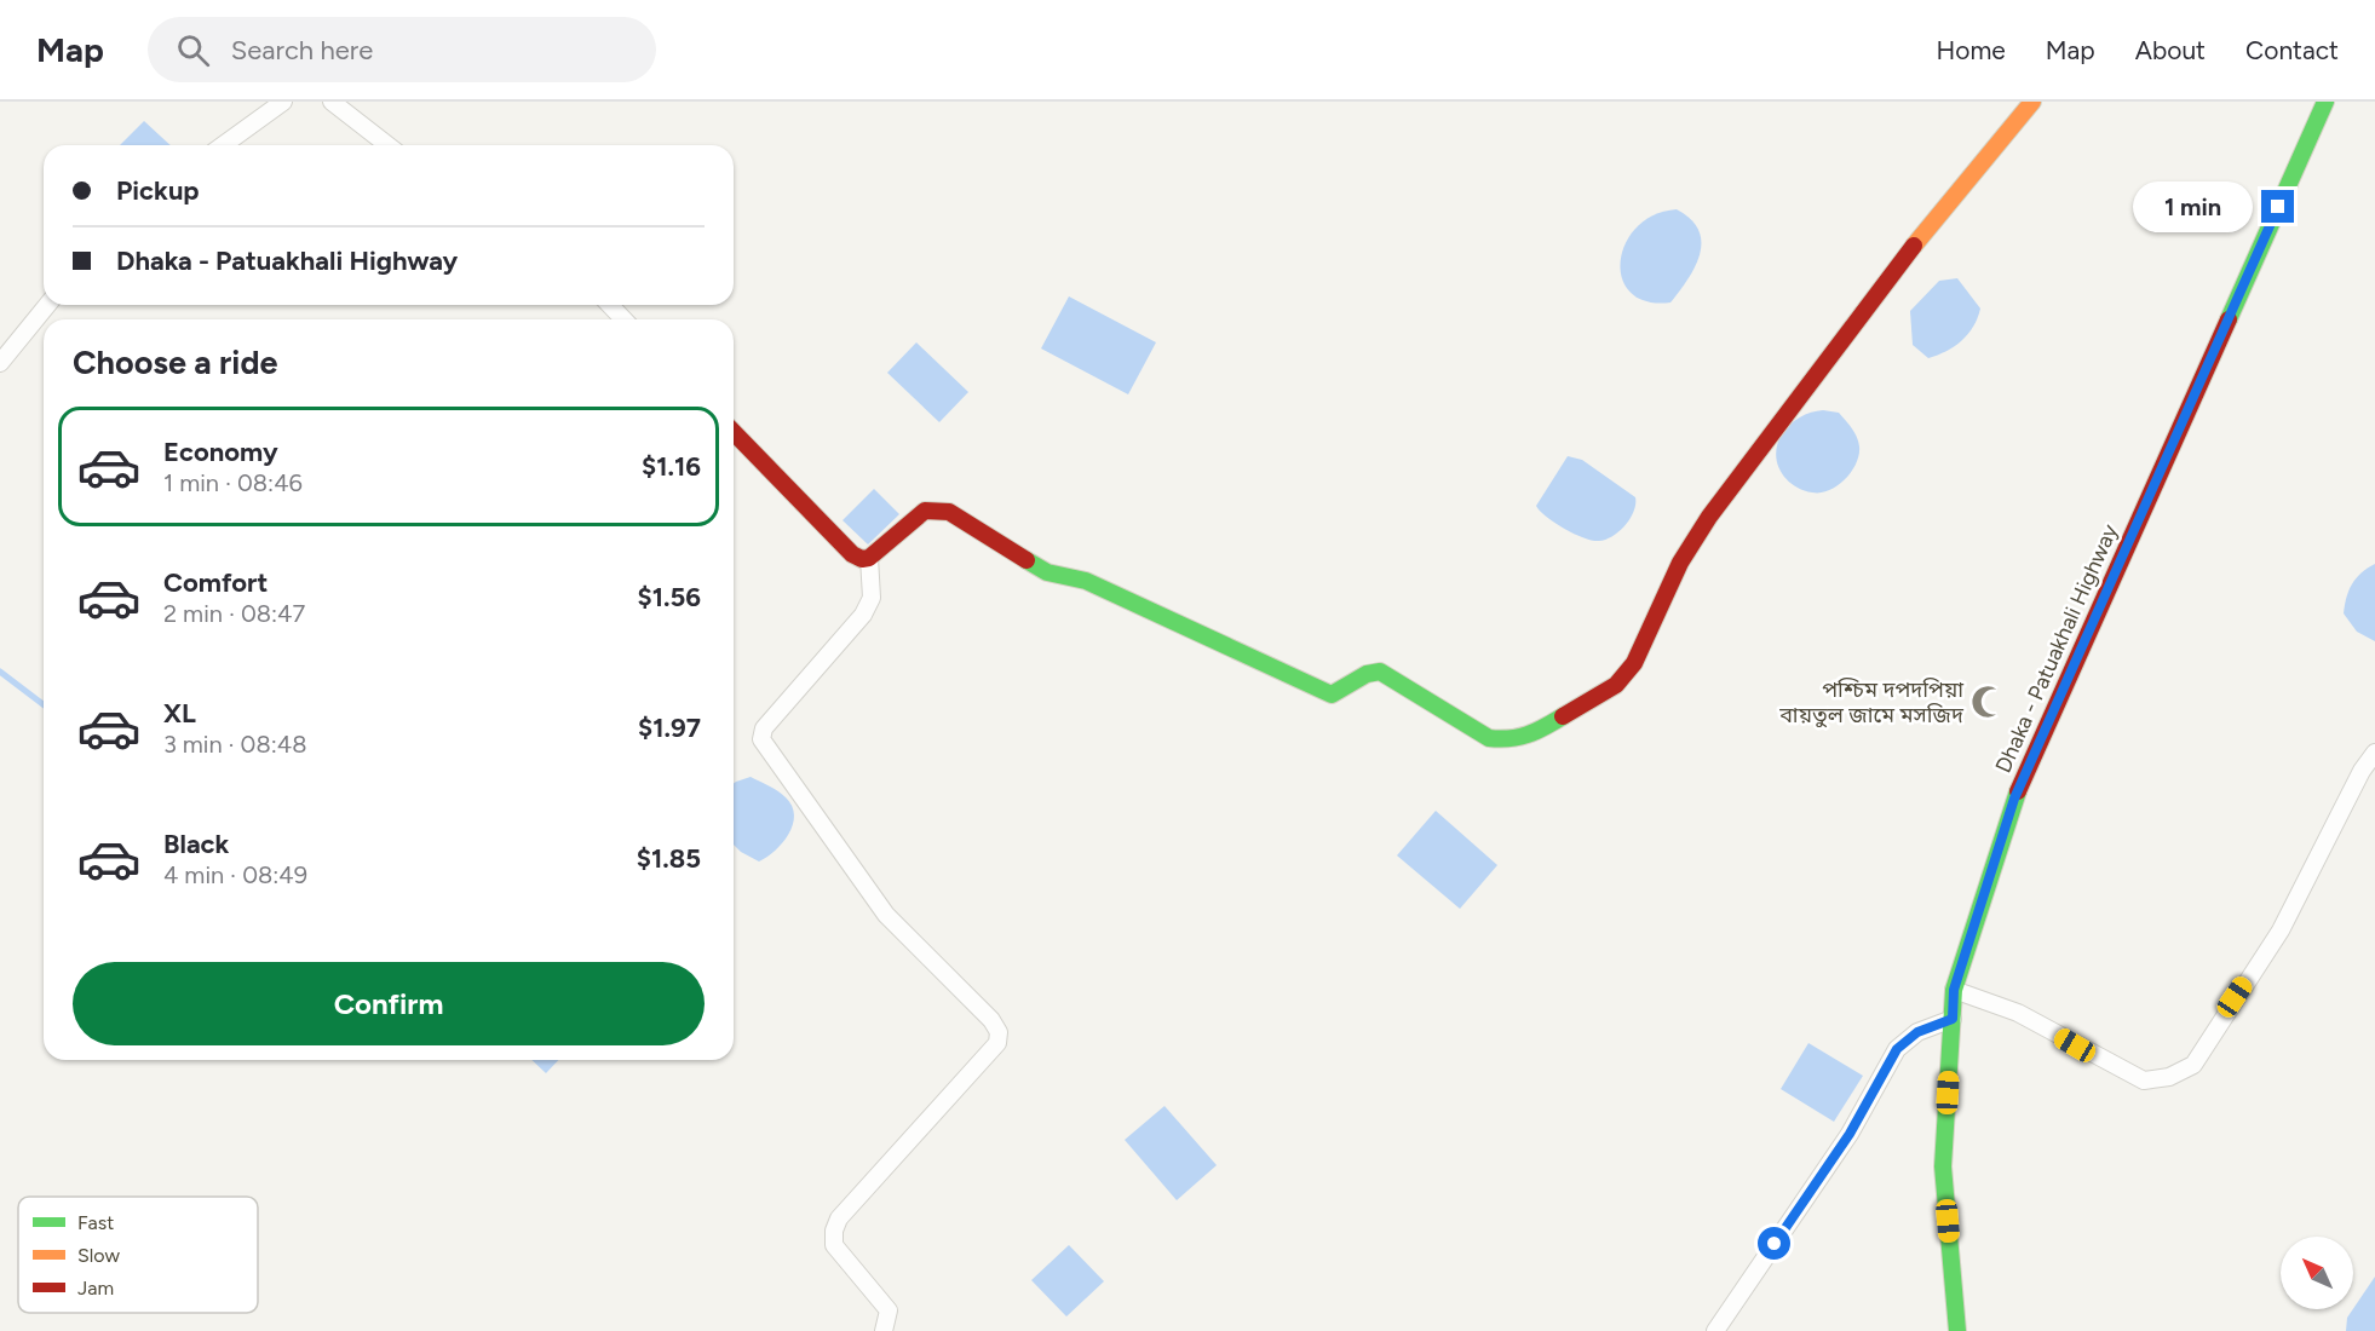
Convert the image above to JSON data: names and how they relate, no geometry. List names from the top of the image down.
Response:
{
  "streets": {
    "main road": ["Dhaka - Patuakhali Highway"]
  },
  "places": {
    "mosque": ["পশ্চিম দপদপিয়া বায়তুল জামে মসজিদ"]
  },
  "legend": ["Fast", "Slow", "Jam"],
  "north": "top left",
  "page": {
    "header": "Map",
    "search": "Search here",
    "nav": [
      "Home",
      "Map",
      "About",
      "Contact"
    ],
    "banner": ["Pickup", "Dhaka - Patuakhali Highway"],
    "bubble": "1 min",
    "heading": "Choose a ride",
    "list": [
      {
        "name": "Economy",
        "note": "1 min · 08:46",
        "value": "$1.16"
      },
      {
        "name": "Comfort",
        "note": "2 min · 08:47",
        "value": "$1.56"
      },
      {
        "name": "XL",
        "note": "3 min · 08:48",
        "value": "$1.97"
      },
      {
        "name": "Black",
        "note": "4 min · 08:49",
        "value": "$1.85"
      }
    ],
    "buttons": "Confirm"
  }
}
